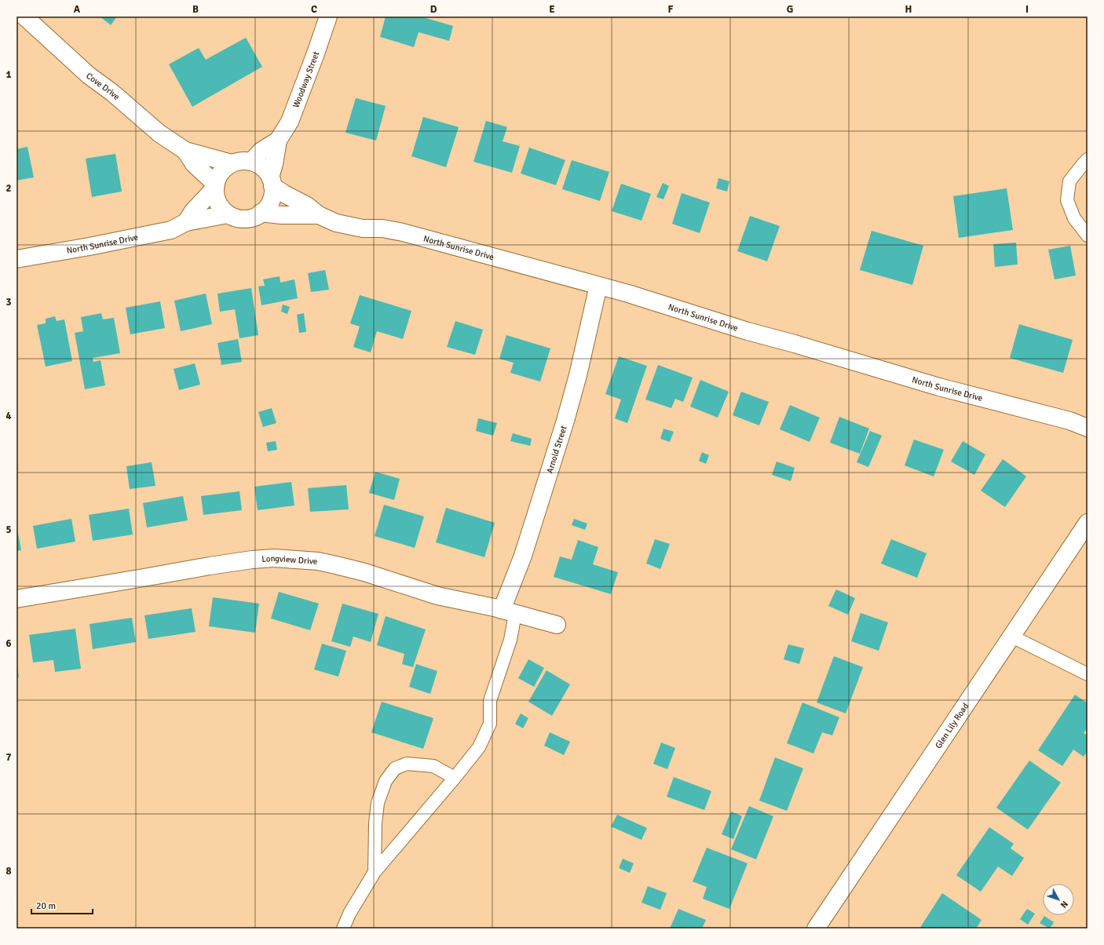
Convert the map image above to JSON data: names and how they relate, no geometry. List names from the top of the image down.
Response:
{
  "streets": {
    "street": [
      "Woodway Street",
      "Cove Drive",
      "North Sunrise Drive",
      "Arnold Street",
      "Longview Drive",
      "Glen Lily Road"
    ]
  },
  "crossings": [
    ["Woodway Street", "Cove Drive"],
    ["Woodway Street", "North Sunrise Drive"],
    ["Cove Drive", "North Sunrise Drive"],
    ["North Sunrise Drive", "Arnold Street"],
    ["Arnold Street", "Longview Drive"]
  ],
  "scale_bar": "20 m",
  "north": "bottom right",
  "grid": {
    "columns": [
      "A",
      "B",
      "C",
      "D",
      "E",
      "F",
      "G",
      "H",
      "I"
    ],
    "rows": [
      "1",
      "2",
      "3",
      "4",
      "5",
      "6",
      "7",
      "8"
    ]
  }
}
